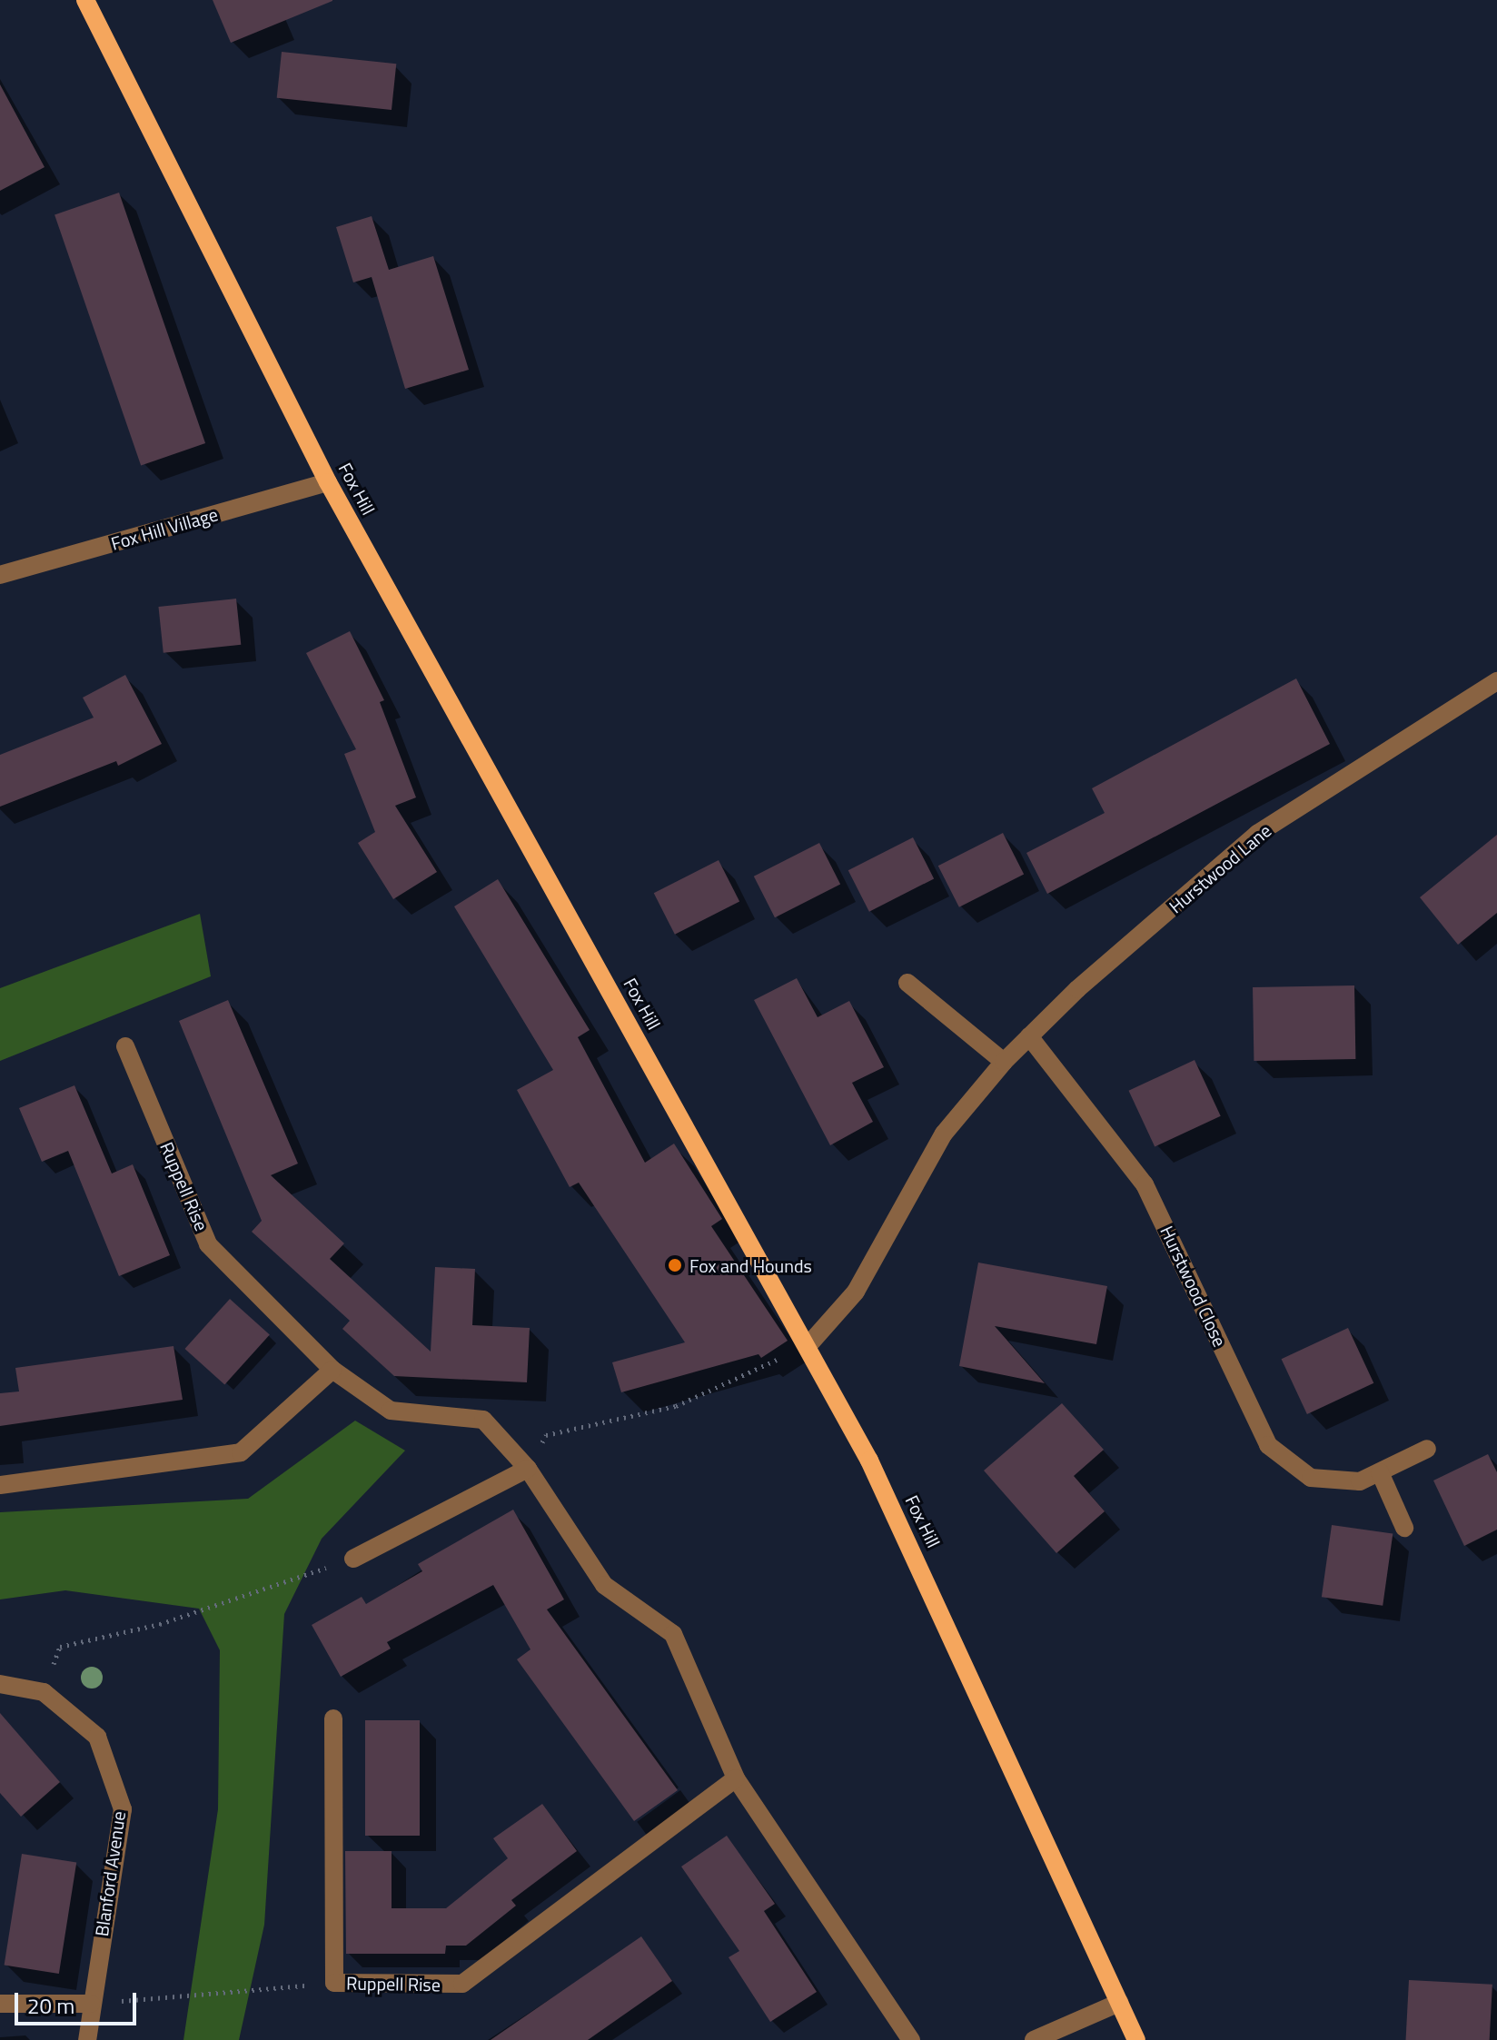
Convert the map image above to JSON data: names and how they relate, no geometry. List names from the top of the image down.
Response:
{
  "streets": {
    "main road": ["Fox Hill"],
    "street": [
      "Fox Hill Village",
      "Hurstwood Lane",
      "Ruppell Rise",
      "Hurstwood Close",
      "Blanford Avenue"
    ]
  },
  "crossings": [
    ["Fox Hill", "Fox Hill Village"],
    ["Fox Hill", "Hurstwood Lane"],
    ["Hurstwood Lane", "Hurstwood Close"]
  ],
  "places": ["Fox and Hounds"],
  "scale_bar": "20 m"
}
